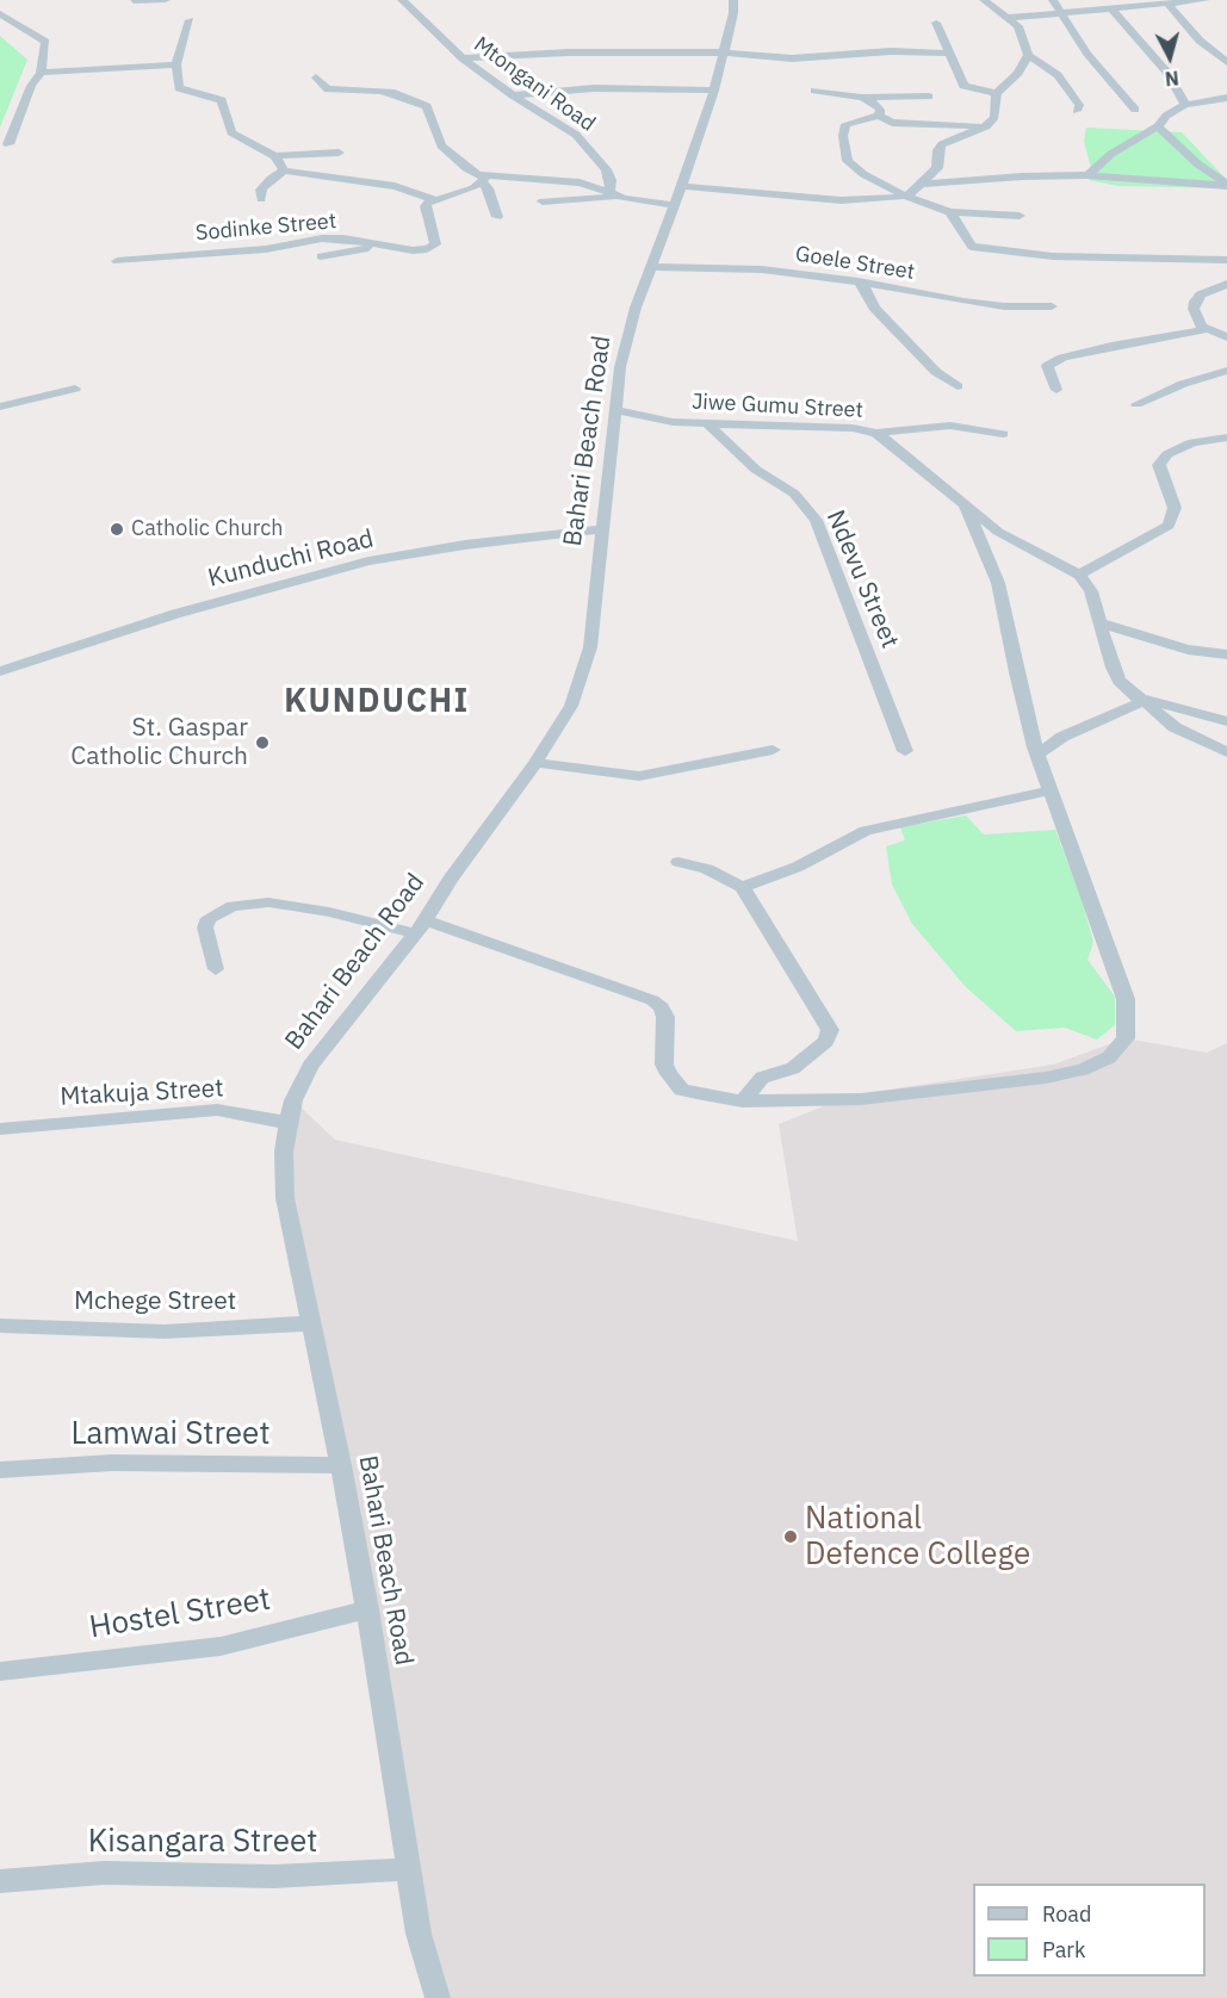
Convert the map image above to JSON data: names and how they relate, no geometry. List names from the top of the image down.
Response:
{
  "streets": {
    "street": [
      "Mtongani Road",
      "Sodinke Street",
      "Goele Street",
      "Jiwe Gumu Street",
      "Bahari Beach Road",
      "Kunduchi Road",
      "Ndevu Street",
      "Mtakuja Street",
      "Mchege Street",
      "Lamwai Street",
      "Hostel Street",
      "Kisangara Street"
    ]
  },
  "crossings": [
    ["Goele Street", "Bahari Beach Road"],
    ["Jiwe Gumu Street", "Bahari Beach Road"],
    ["Jiwe Gumu Street", "Ndevu Street"],
    ["Bahari Beach Road", "Kunduchi Road"],
    ["Bahari Beach Road", "Mtakuja Street"],
    ["Bahari Beach Road", "Mchege Street"],
    ["Bahari Beach Road", "Lamwai Street"],
    ["Bahari Beach Road", "Hostel Street"],
    ["Bahari Beach Road", "Kisangara Street"]
  ],
  "districts": ["KUNDUCHI"],
  "places": ["Catholic Church", "St. Gaspar Catholic Church", "National Defence College"],
  "legend": ["Road", "Park"],
  "north": "bottom"
}
